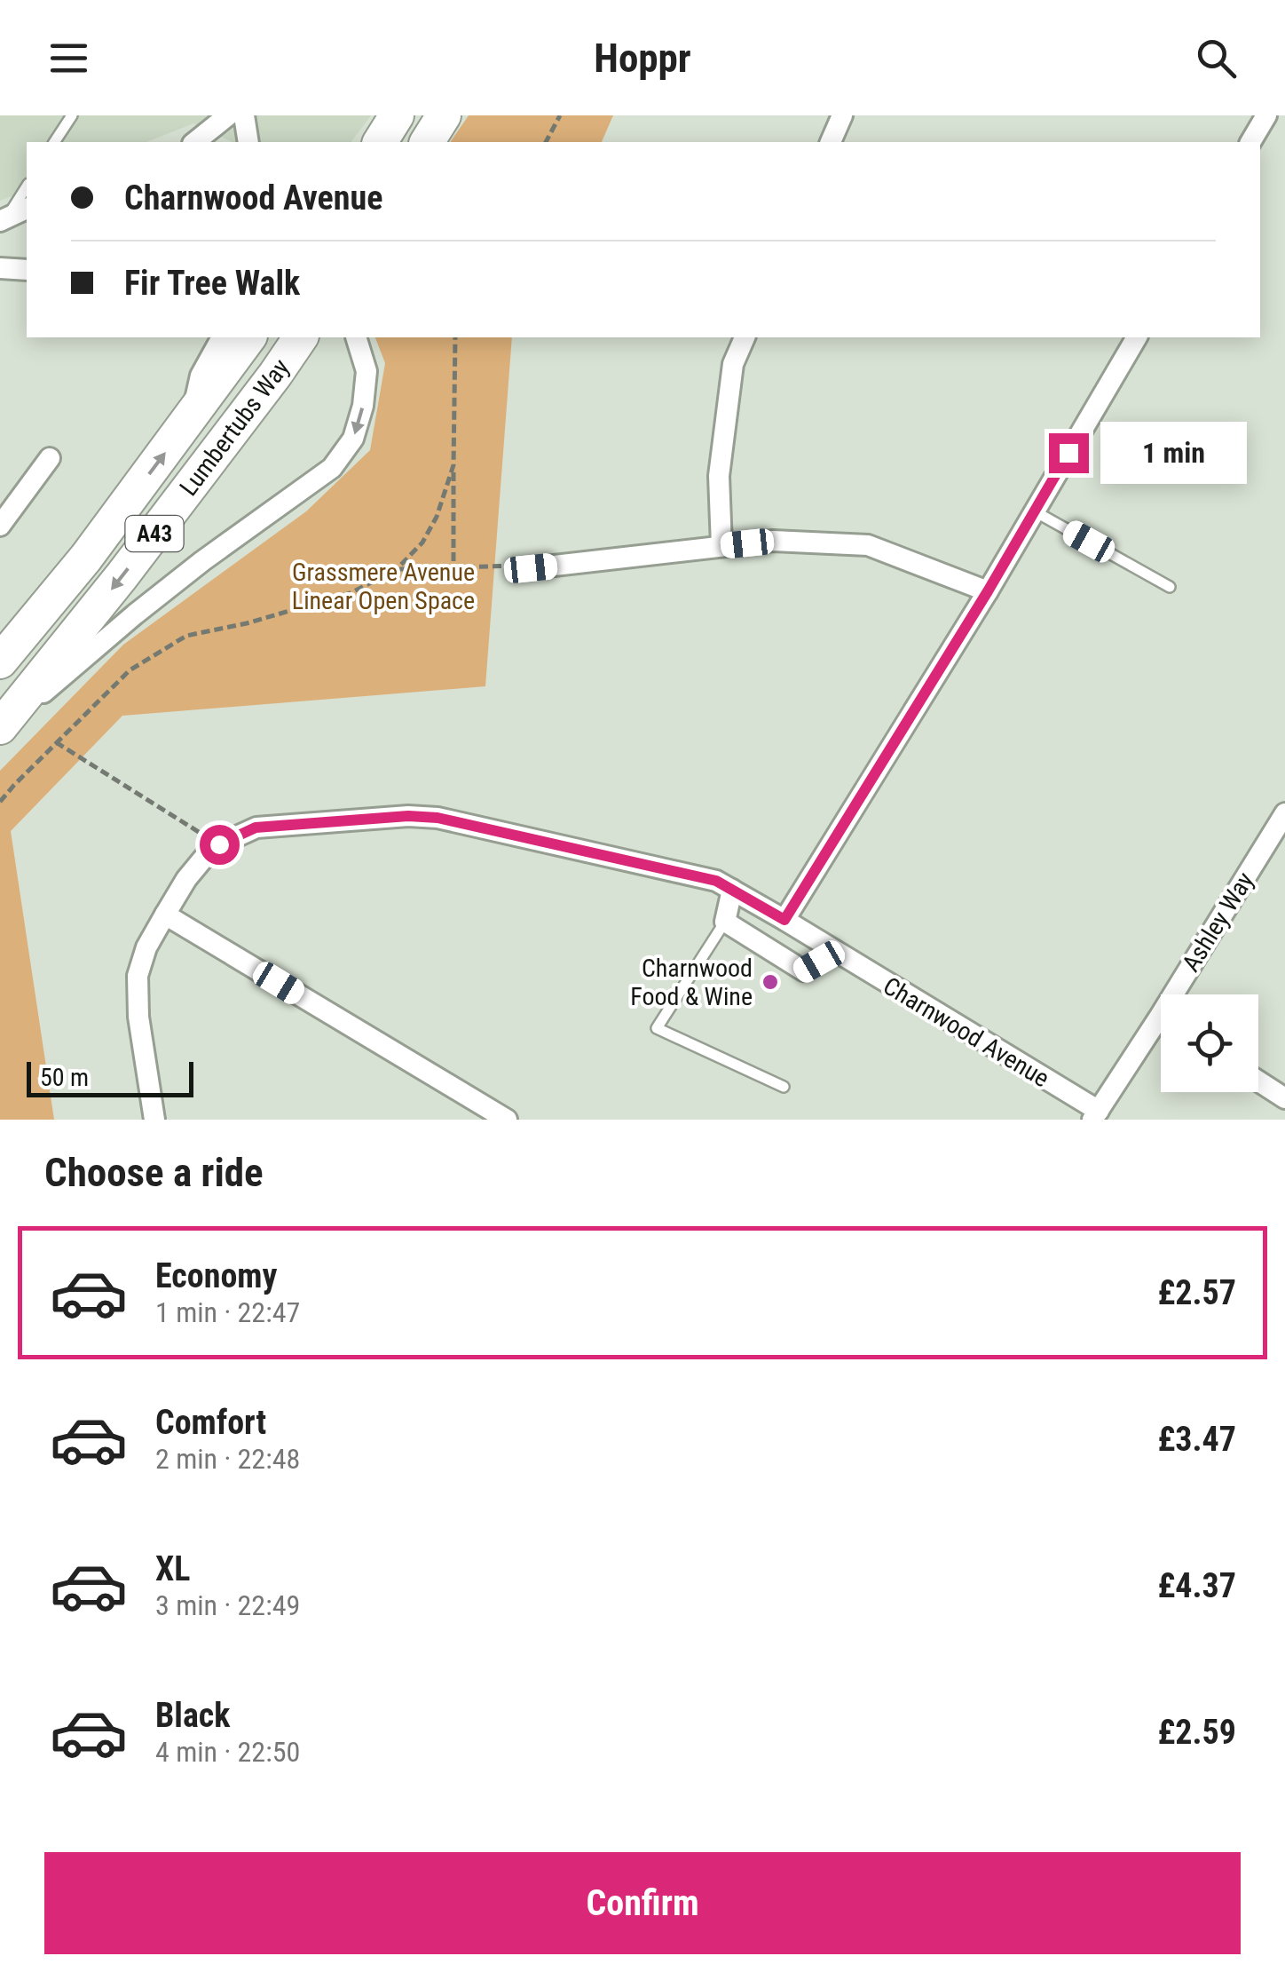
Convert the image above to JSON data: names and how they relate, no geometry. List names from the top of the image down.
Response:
{
  "streets": {
    "highway": ["Lumbertubs Way", "A43"],
    "street": ["Ashley Way", "Charnwood Avenue"]
  },
  "crossings": [
    ["Ashley Way", "Charnwood Avenue"]
  ],
  "parks": ["Grassmere Avenue Linear Open Space"],
  "places": ["Charnwood Food & Wine"],
  "scale_bar": "50 m",
  "page": {
    "header": "Hoppr",
    "banner": ["Charnwood Avenue", "Fir Tree Walk"],
    "bubble": "1 min",
    "scale": "50 m",
    "heading": "Choose a ride",
    "list": [
      {
        "name": "Economy",
        "note": "1 min · 22:47",
        "value": "£2.57"
      },
      {
        "name": "Comfort",
        "note": "2 min · 22:48",
        "value": "£3.47"
      },
      {
        "name": "XL",
        "note": "3 min · 22:49",
        "value": "£4.37"
      },
      {
        "name": "Black",
        "note": "4 min · 22:50",
        "value": "£2.59"
      }
    ],
    "buttons": "Confirm"
  }
}
